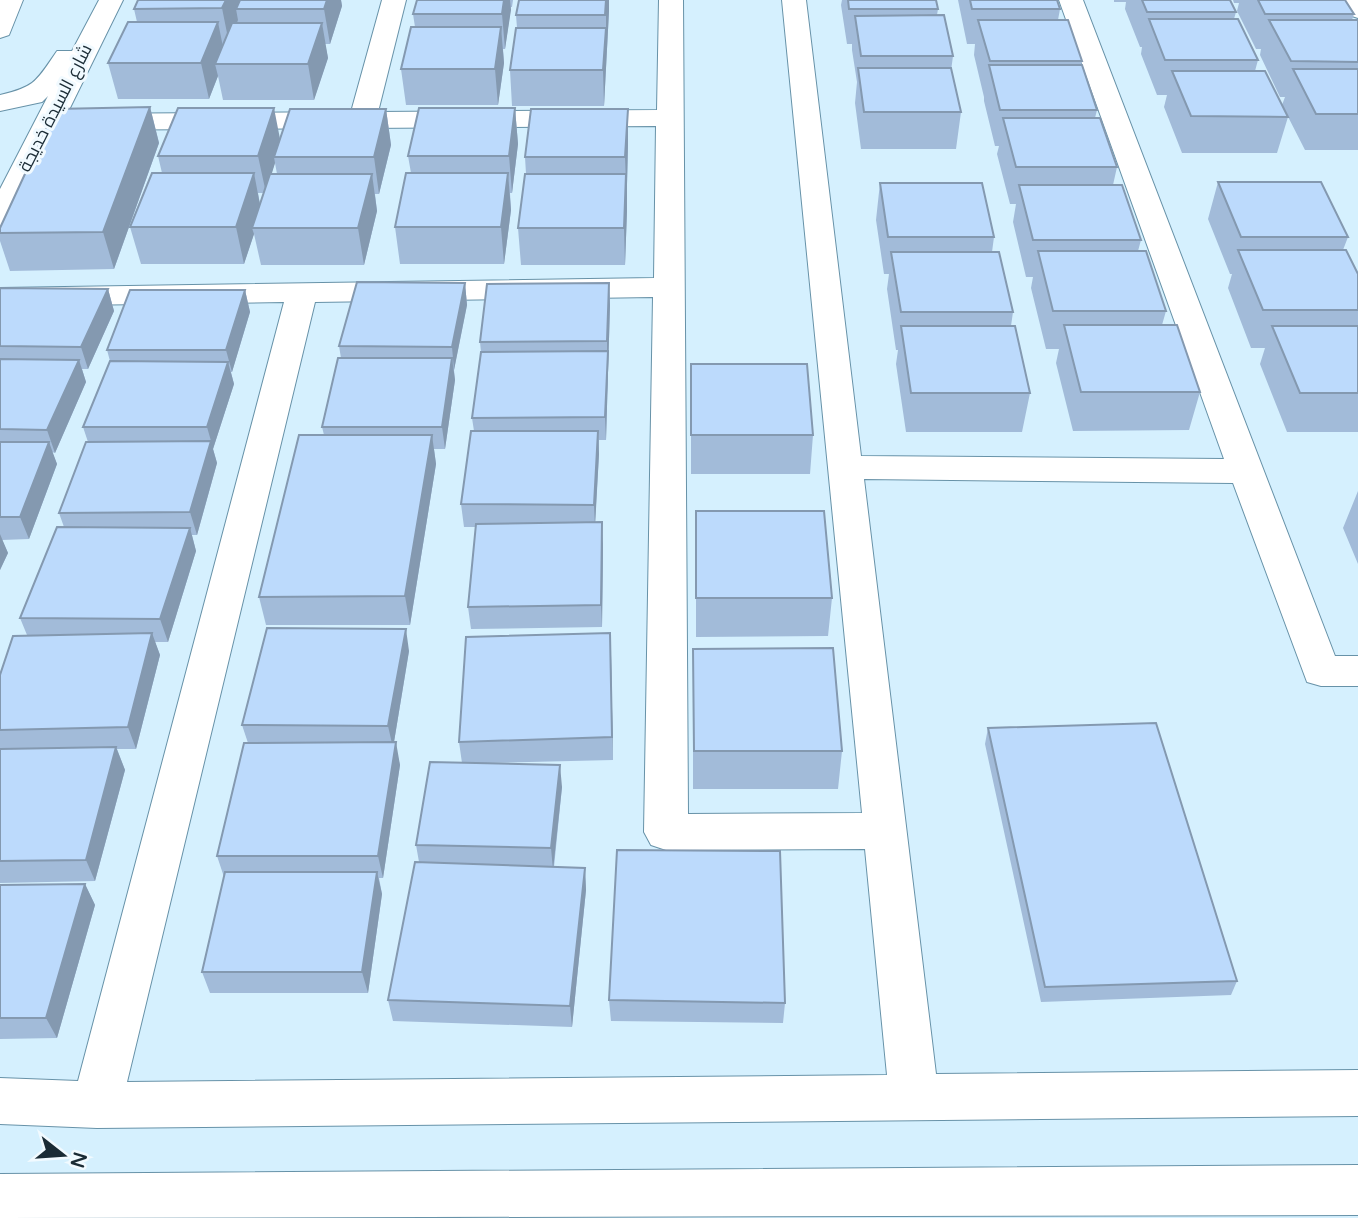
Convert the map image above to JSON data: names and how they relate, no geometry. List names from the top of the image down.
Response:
{
  "streets": {
    "street": ["شارع السيدة خديجة"]
  },
  "north": "right"
}
